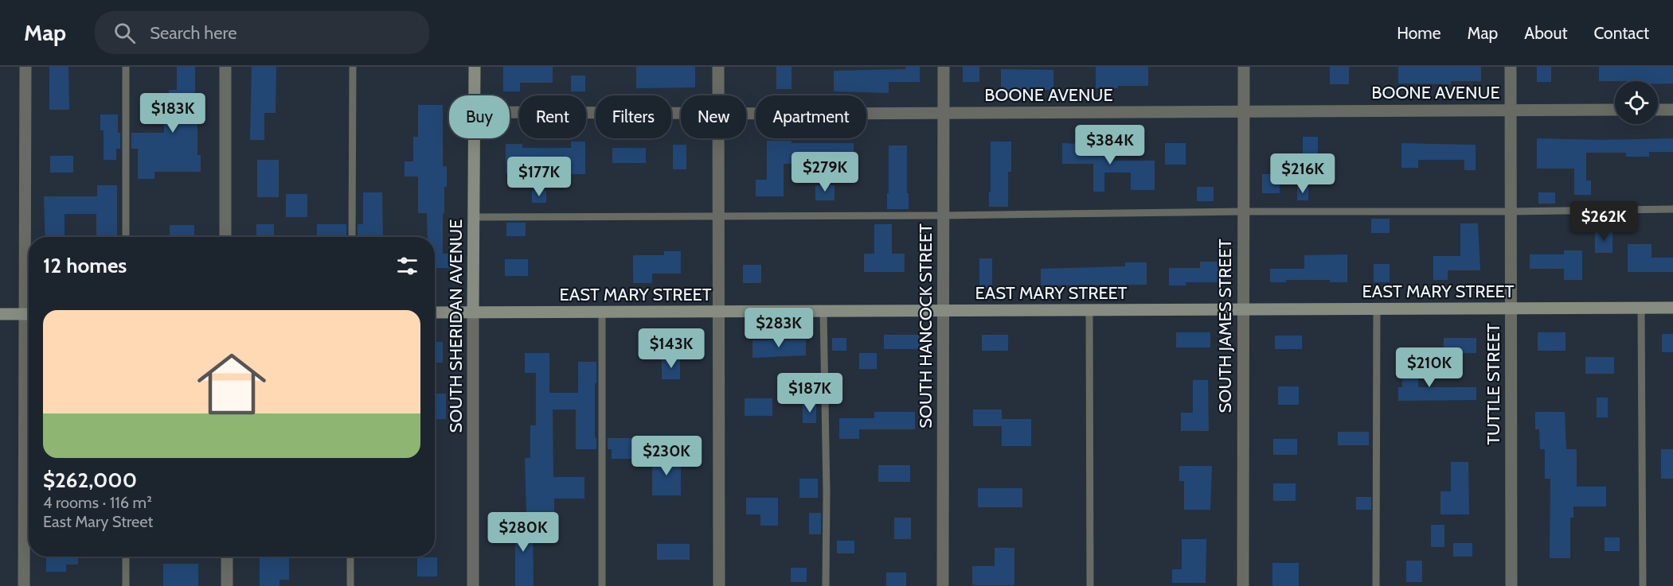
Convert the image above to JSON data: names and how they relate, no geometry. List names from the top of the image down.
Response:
{
  "streets": {
    "main road": ["EAST MARY STREET", "SOUTH SHERIDAN AVENUE"],
    "street": [
      "BOONE AVENUE",
      "SOUTH HANCOCK STREET",
      "SOUTH JAMES STREET",
      "TUTTLE STREET"
    ]
  },
  "crossings": [
    ["BOONE AVENUE", "SOUTH HANCOCK STREET"],
    ["BOONE AVENUE", "SOUTH JAMES STREET"],
    ["BOONE AVENUE", "TUTTLE STREET"],
    ["EAST MARY STREET", "SOUTH SHERIDAN AVENUE"],
    ["EAST MARY STREET", "SOUTH HANCOCK STREET"],
    ["EAST MARY STREET", "SOUTH JAMES STREET"],
    ["EAST MARY STREET", "TUTTLE STREET"]
  ],
  "page": {
    "header": "Map",
    "search": "Search here",
    "nav": [
      "Home",
      "Map",
      "About",
      "Contact"
    ],
    "price": [
      "$183K",
      "$384K",
      "$279K",
      "$216K",
      "$177K",
      "$262K",
      "$283K",
      "$143K",
      "$210K",
      "$187K",
      "$230K",
      "$280K"
    ],
    "chip": [
      "Buy",
      "Rent",
      "Filters",
      "New",
      "Apartment"
    ],
    "heading": "12 homes",
    "list": [
      {
        "name": "$262,000",
        "note": "4 rooms · 116 m² · East Mary Street"
      }
    ]
  }
}
